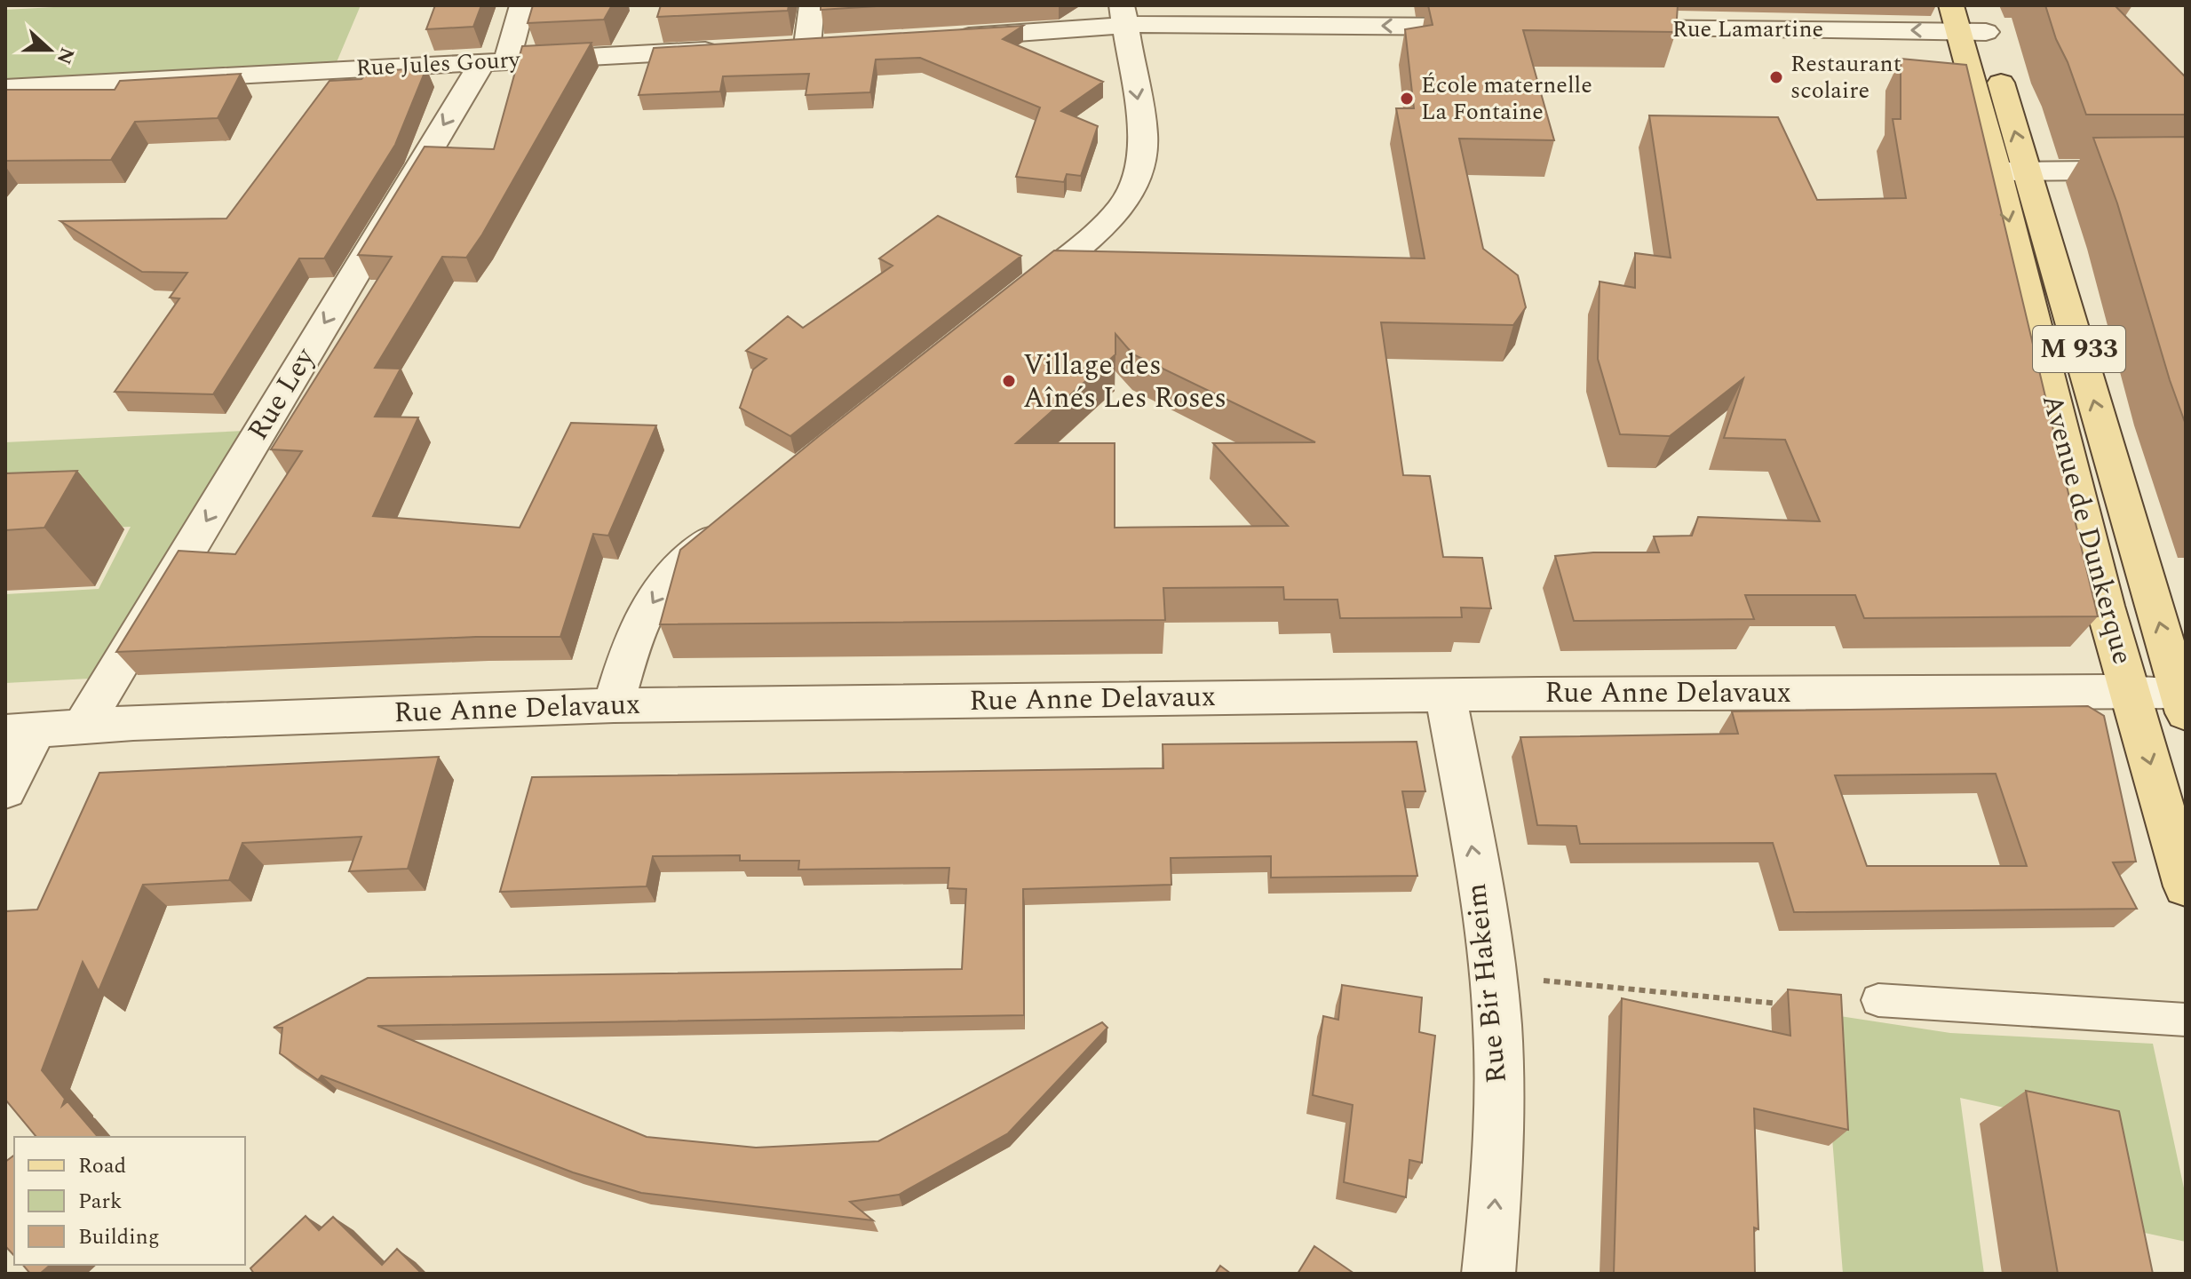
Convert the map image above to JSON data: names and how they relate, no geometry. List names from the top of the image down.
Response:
{
  "streets": {
    "main road": ["M 933", "Avenue de Dunkerque"],
    "street": [
      "Rue Lamartine",
      "Rue Jules Goury",
      "Rue Ley",
      "Rue Anne Delavaux",
      "Rue Bir Hakeim"
    ]
  },
  "crossings": [
    ["Rue Lamartine", "Avenue de Dunkerque"],
    ["Rue Jules Goury", "Rue Ley"],
    ["Rue Ley", "Rue Anne Delavaux"],
    ["Avenue de Dunkerque", "Rue Anne Delavaux"],
    ["Rue Anne Delavaux", "Rue Bir Hakeim"]
  ],
  "one_way": ["Rue Lamartine", "Rue Ley", "Rue Bir Hakeim"],
  "places": ["Restaurant scolaire", "École maternelle La Fontaine", "Village des Aînés Les Roses"],
  "legend": ["Road", "Park", "Building"],
  "north": "right"
}
